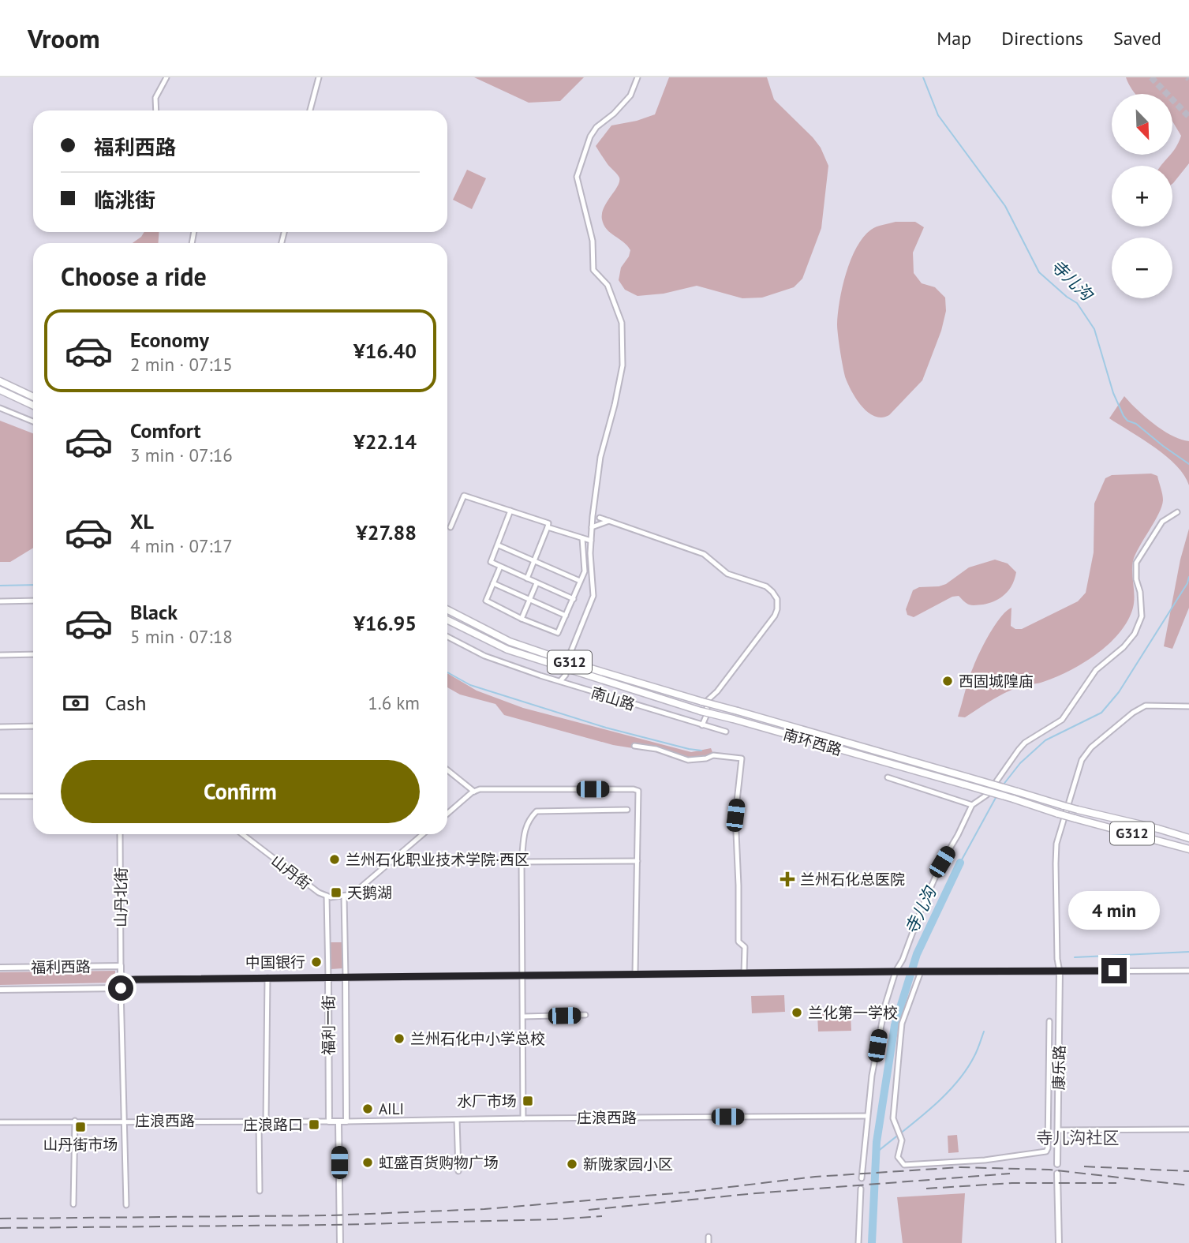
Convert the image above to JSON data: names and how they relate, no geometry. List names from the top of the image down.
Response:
{
  "streets": {
    "highway": ["G312", "南环西路"],
    "main road": ["福利西路", "福利一街", "康乐路"],
    "street": [
      "南山路",
      "山丹街",
      "山丹北街",
      "庄浪西路"
    ]
  },
  "crossings": [
    ["山丹街", "福利一街"],
    ["山丹北街", "福利西路"],
    ["福利一街", "庄浪西路"]
  ],
  "districts": ["寺儿沟社区"],
  "water": ["寺儿沟"],
  "places": {
    "other": [
      "西固城隍庙",
      "兰州石化职业技术学院·西区",
      "中国银行",
      "兰化第一学校",
      "兰州石化中小学总校",
      "AILI",
      "虹盛百货购物广场",
      "新陇家园小区"
    ],
    "health": ["兰州石化总医院"],
    "transit": [
      "天鹅湖",
      "水厂市场",
      "庄浪路口",
      "山丹街市场"
    ]
  },
  "north": "bottom right",
  "page": {
    "header": "Vroom",
    "nav": ["Map", "Directions", "Saved"],
    "map_buttons": ["+", "−"],
    "banner": ["福利西路", "临洮街"],
    "heading": "Choose a ride",
    "list": [
      {
        "name": "Economy",
        "note": "2 min · 07:15",
        "value": "¥16.40"
      },
      {
        "name": "Comfort",
        "note": "3 min · 07:16",
        "value": "¥22.14"
      },
      {
        "name": "XL",
        "note": "4 min · 07:17",
        "value": "¥27.88"
      },
      {
        "name": "Black",
        "note": "5 min · 07:18",
        "value": "¥16.95"
      }
    ],
    "pay": ["Cash", "1.6 km"],
    "buttons": "Confirm",
    "bubble": "4 min"
  }
}
